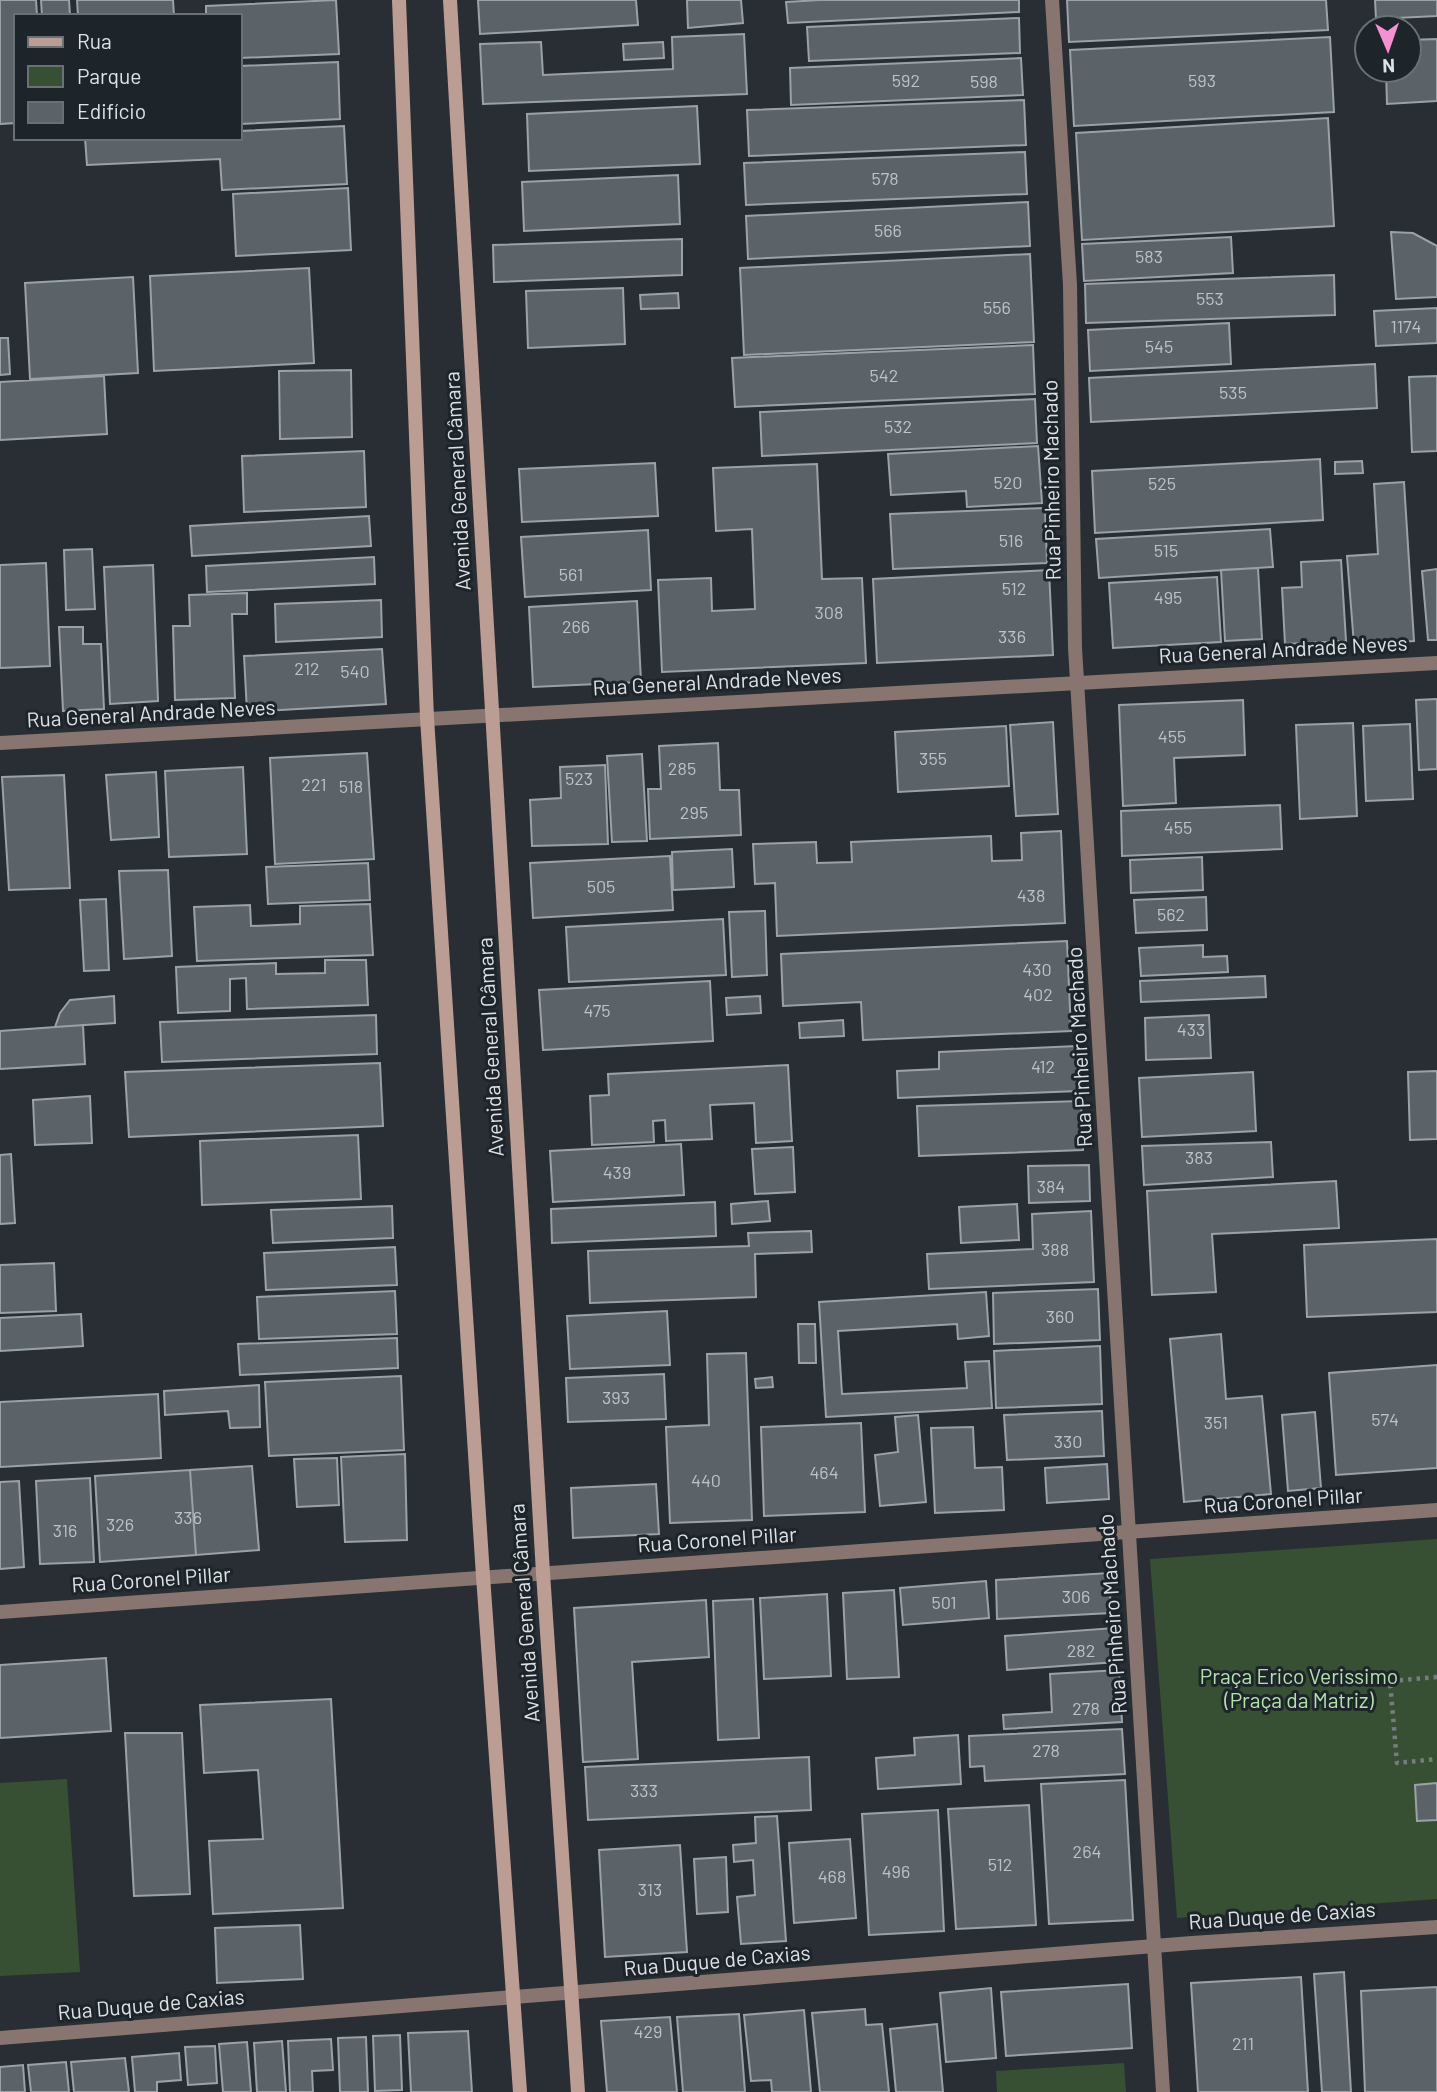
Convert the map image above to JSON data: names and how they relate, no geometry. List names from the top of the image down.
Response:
{
  "streets": {
    "main road": ["Avenida General Câmara"],
    "street": [
      "Rua Pinheiro Machado",
      "Rua General Andrade Neves",
      "Rua Coronel Pillar",
      "Rua Duque de Caxias"
    ]
  },
  "crossings": [
    ["Rua Pinheiro Machado", "Rua General Andrade Neves"],
    ["Rua Pinheiro Machado", "Rua Coronel Pillar"],
    ["Rua Pinheiro Machado", "Rua Duque de Caxias"],
    ["Avenida General Câmara", "Rua General Andrade Neves"],
    ["Avenida General Câmara", "Rua Coronel Pillar"],
    ["Avenida General Câmara", "Rua Duque de Caxias"]
  ],
  "parks": ["Praça Erico Verissimo (Praça da Matriz)"],
  "house_numbers": [
    "592",
    "593",
    "598",
    "578",
    "566",
    "583",
    "553",
    "556",
    "1174",
    "545",
    "542",
    "535",
    "532",
    "520",
    "525",
    "516",
    "515",
    "561",
    "512",
    "495",
    "308",
    "266",
    "336",
    "212",
    "540",
    "455",
    "355",
    "285",
    "523",
    "221",
    "518",
    "295",
    "455",
    "505",
    "438",
    "562",
    "430",
    "402",
    "475",
    "433",
    "412",
    "383",
    "439",
    "384",
    "388",
    "360",
    "393",
    "574",
    "351",
    "330",
    "464",
    "440",
    "336",
    "326",
    "316",
    "306",
    "501",
    "282",
    "278",
    "278",
    "333",
    "264",
    "512",
    "496",
    "468",
    "313",
    "429",
    "211"
  ],
  "legend": ["Rua", "Parque", "Edifício"],
  "north": "bottom"
}
